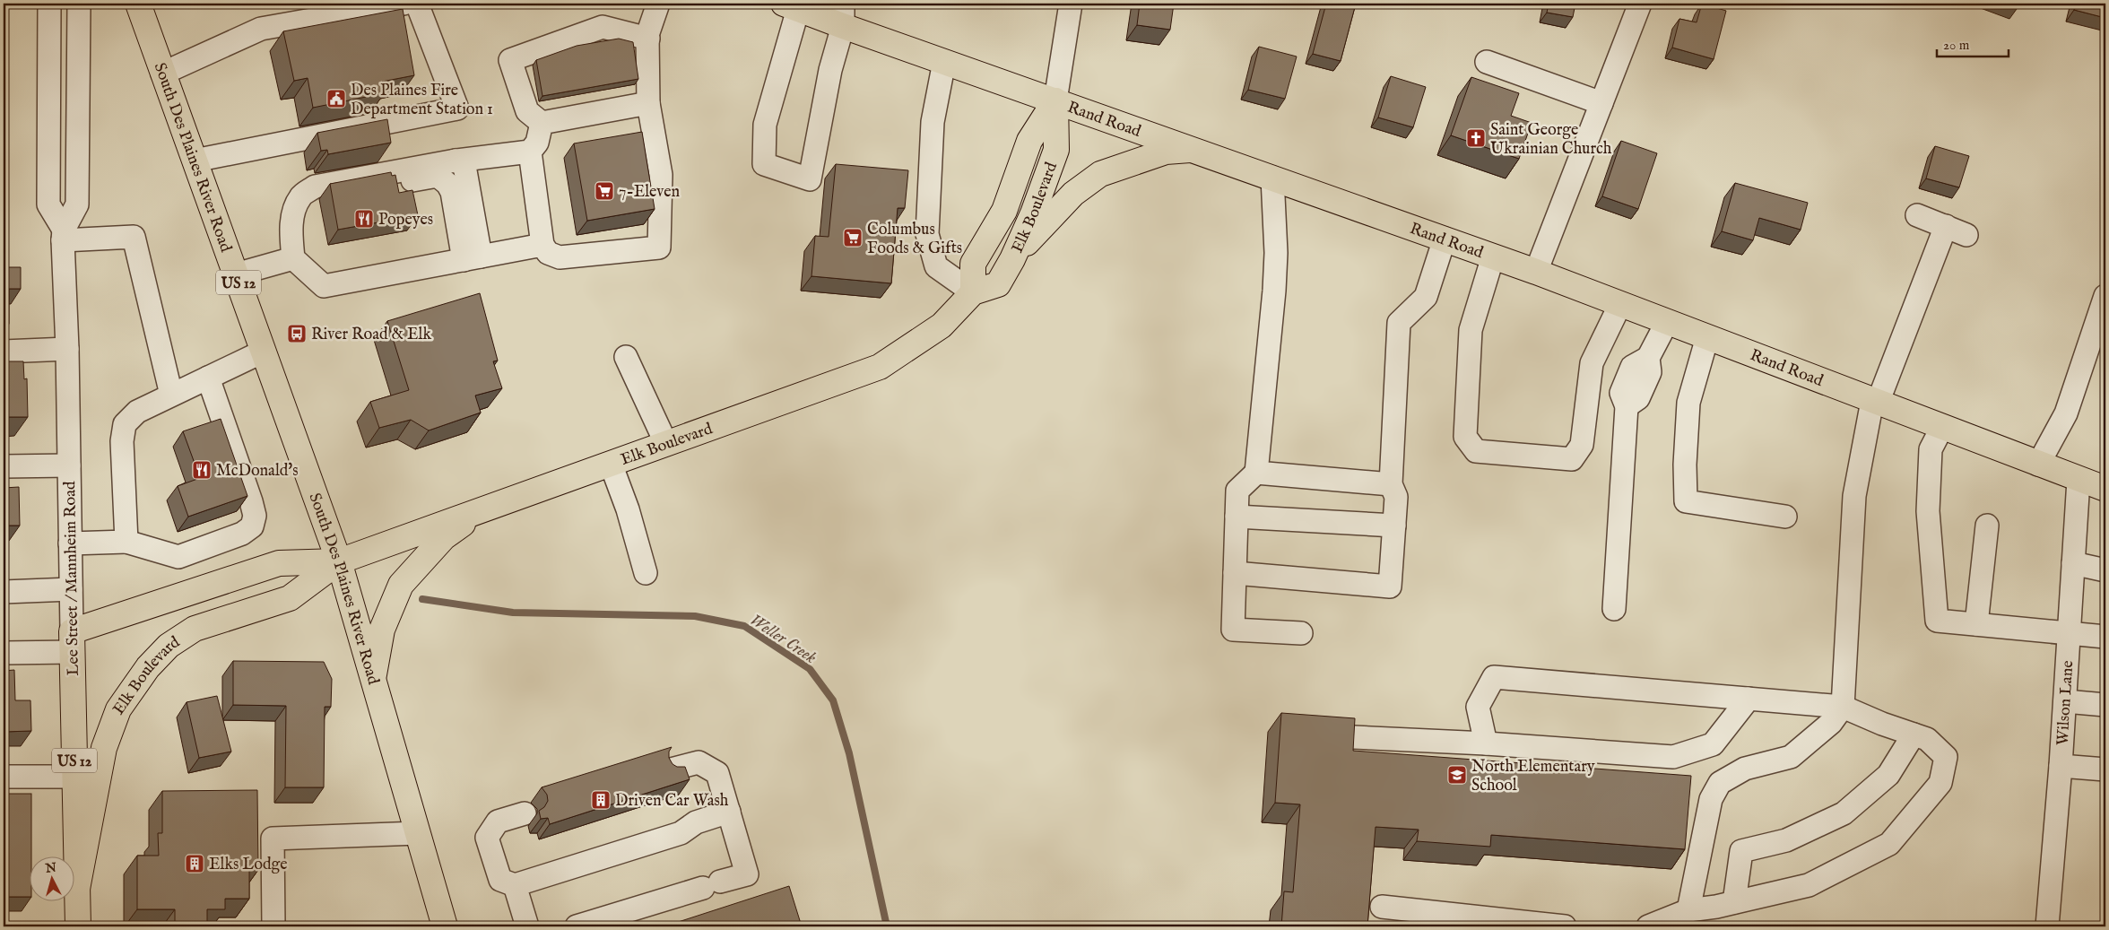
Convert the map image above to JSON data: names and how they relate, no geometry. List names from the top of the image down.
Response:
{
  "streets": {
    "main road": [
      "Rand Road",
      "South Des Plaines River Road",
      "Elk Boulevard",
      "US 12",
      "Lee Street / Mannheim Road"
    ],
    "street": ["Wilson Lane"]
  },
  "crossings": [
    ["Rand Road", "Elk Boulevard"],
    ["Rand Road", "Wilson Lane"],
    ["South Des Plaines River Road", "Elk Boulevard"],
    ["Elk Boulevard", "Lee Street / Mannheim Road"]
  ],
  "water": ["Weller Creek"],
  "places": {
    "public building": ["Des Plaines Fire Department Station 1"],
    "church": ["Saint George Ukrainian Church"],
    "supermarket": ["7-Eleven", "Columbus Foods & Gifts"],
    "restaurant": ["Popeyes", "McDonald's"],
    "bus stop": ["River Road & Elk"],
    "school or university": ["North Elementary School"],
    "building": ["Driven Car Wash", "Elks Lodge"]
  },
  "scale_bar": "20 m",
  "north": "top"
}
